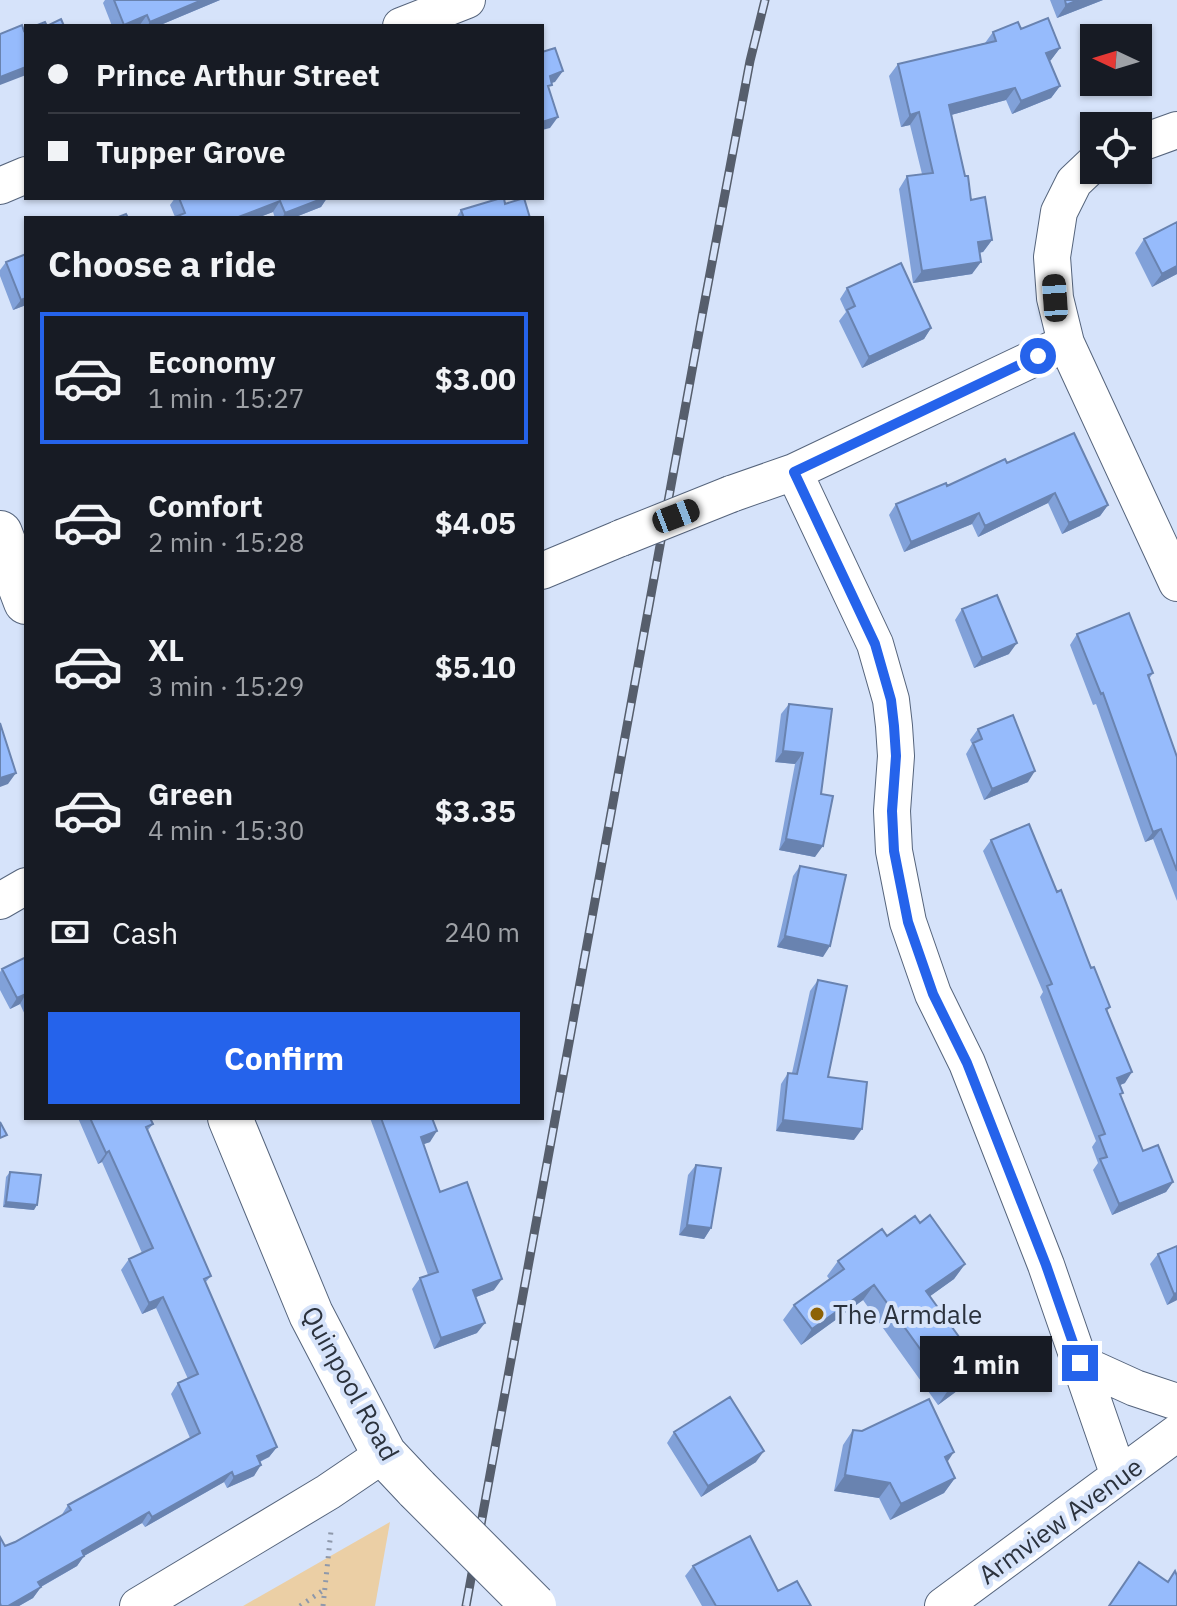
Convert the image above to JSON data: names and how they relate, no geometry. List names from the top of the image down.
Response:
{
  "streets": {
    "main road": ["Quinpool Road"],
    "street": ["Armview Avenue"]
  },
  "places": ["The Armdale"],
  "north": "left",
  "page": {
    "banner": ["Prince Arthur Street", "Tupper Grove"],
    "heading": "Choose a ride",
    "list": [
      {
        "name": "Economy",
        "note": "1 min · 15:27",
        "value": "$3.00"
      },
      {
        "name": "Comfort",
        "note": "2 min · 15:28",
        "value": "$4.05"
      },
      {
        "name": "XL",
        "note": "3 min · 15:29",
        "value": "$5.10"
      },
      {
        "name": "Green",
        "note": "4 min · 15:30",
        "value": "$3.35"
      }
    ],
    "pay": ["Cash", "240 m"],
    "buttons": "Confirm",
    "bubble": "1 min"
  }
}
